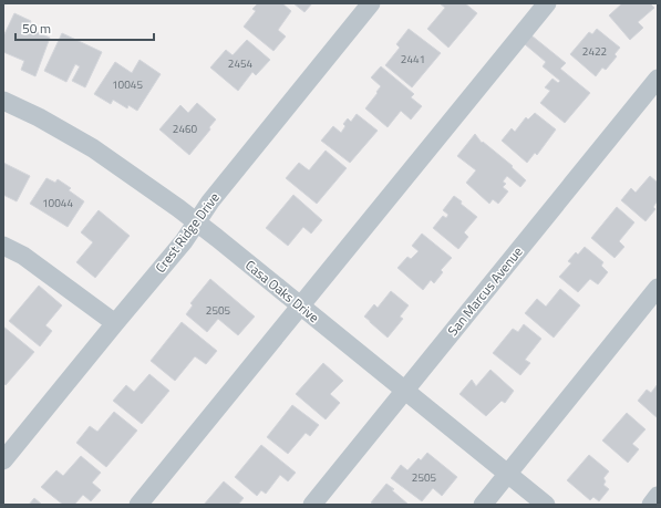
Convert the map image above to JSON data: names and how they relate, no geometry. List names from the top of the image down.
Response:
{
  "streets": {
    "street": ["Crest Ridge Drive", "Casa Oaks Drive", "San Marcus Avenue"]
  },
  "crossings": [
    ["Crest Ridge Drive", "Casa Oaks Drive"],
    ["Casa Oaks Drive", "San Marcus Avenue"]
  ],
  "house_numbers": [
    "2422",
    "2441",
    "2454",
    "10045",
    "2460",
    "10044",
    "2505",
    "2505"
  ],
  "scale_bar": "50 m"
}
